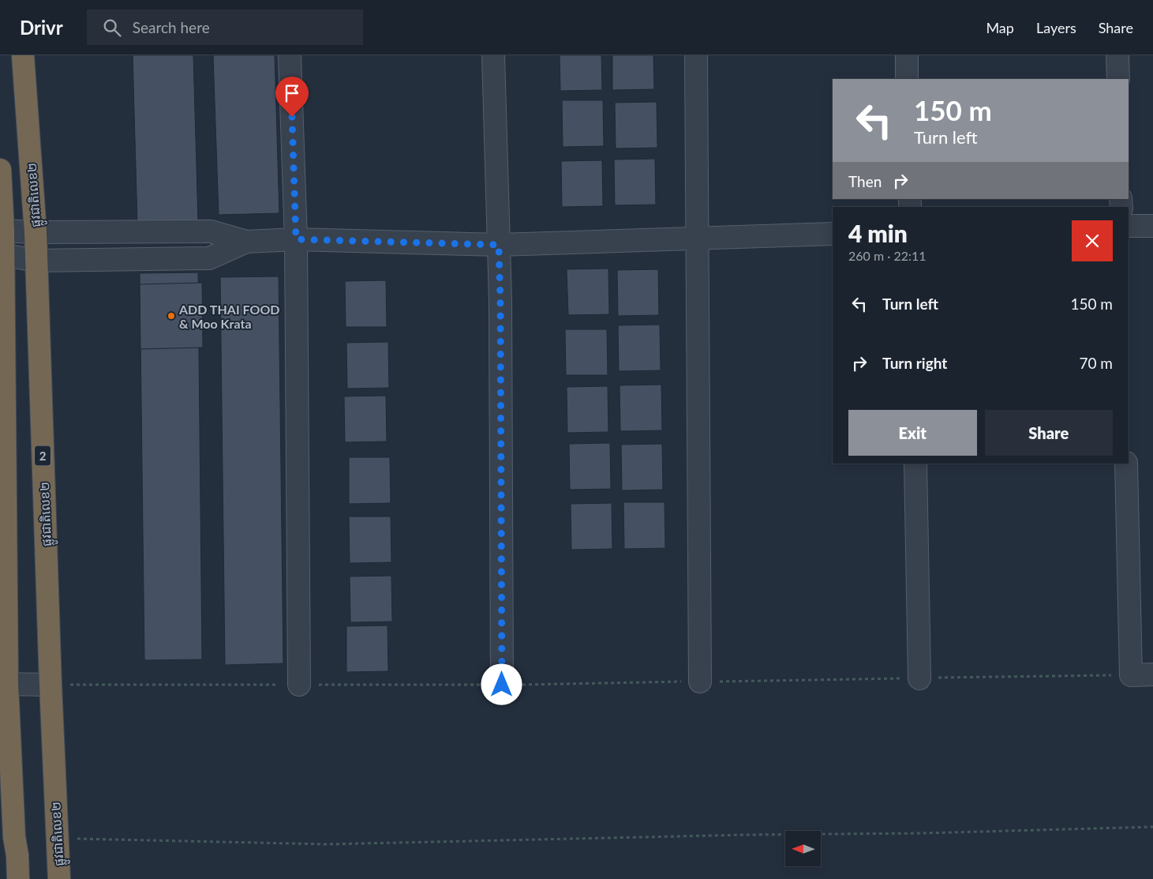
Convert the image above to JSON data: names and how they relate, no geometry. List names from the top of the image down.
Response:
{
  "streets": {
    "highway": ["ផ្លូវជាតិលេខ២", "2"]
  },
  "places": ["ADD THAI FOOD & Moo Krata"],
  "north": "left",
  "page": {
    "header": "Drivr",
    "search": "Search here",
    "nav": ["Map", "Layers", "Share"],
    "turn": ["150 m", "Turn left"],
    "then": "Then",
    "heading": ["4 min", "260 m · 22:11"],
    "list": [
      {
        "name": "Turn left",
        "value": "150 m"
      },
      {
        "name": "Turn right",
        "value": "70 m"
      }
    ],
    "buttons": ["Exit", "Share"]
  }
}
